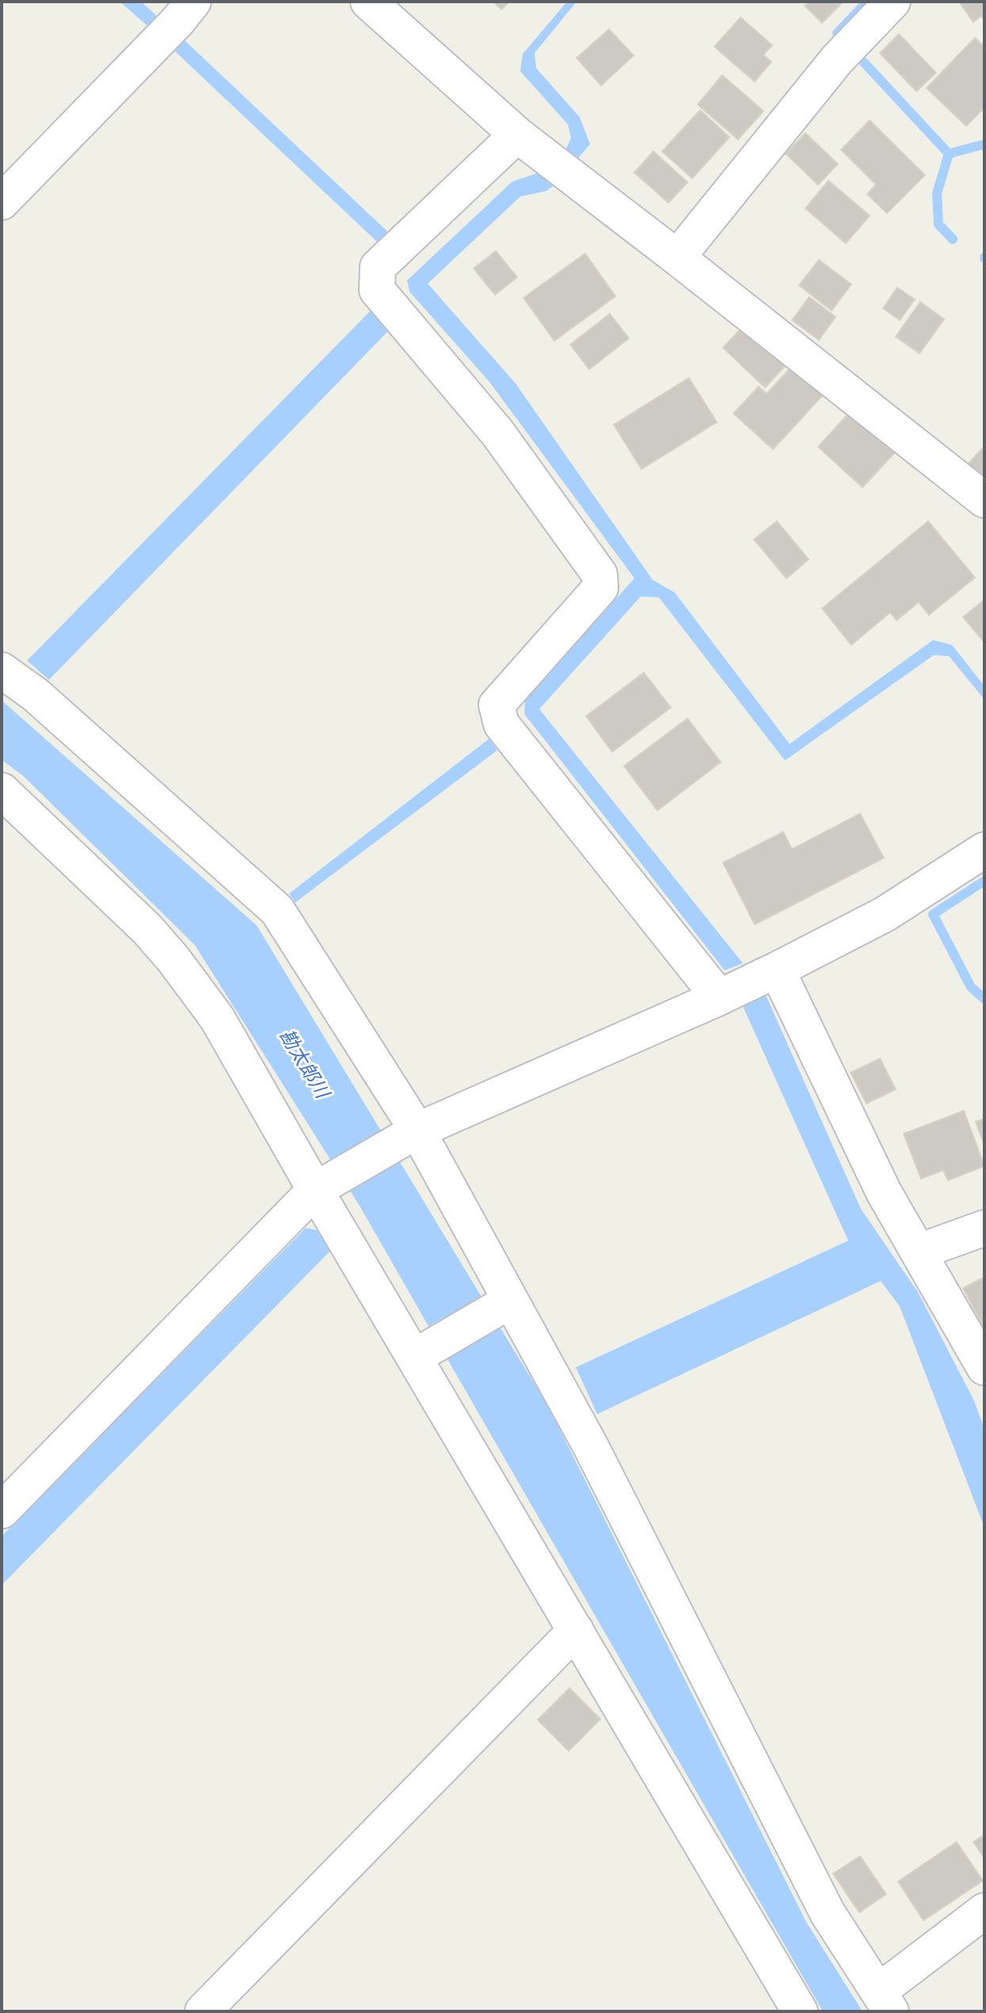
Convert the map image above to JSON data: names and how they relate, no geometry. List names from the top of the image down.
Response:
{
  "water": ["勘太郎川"]
}
